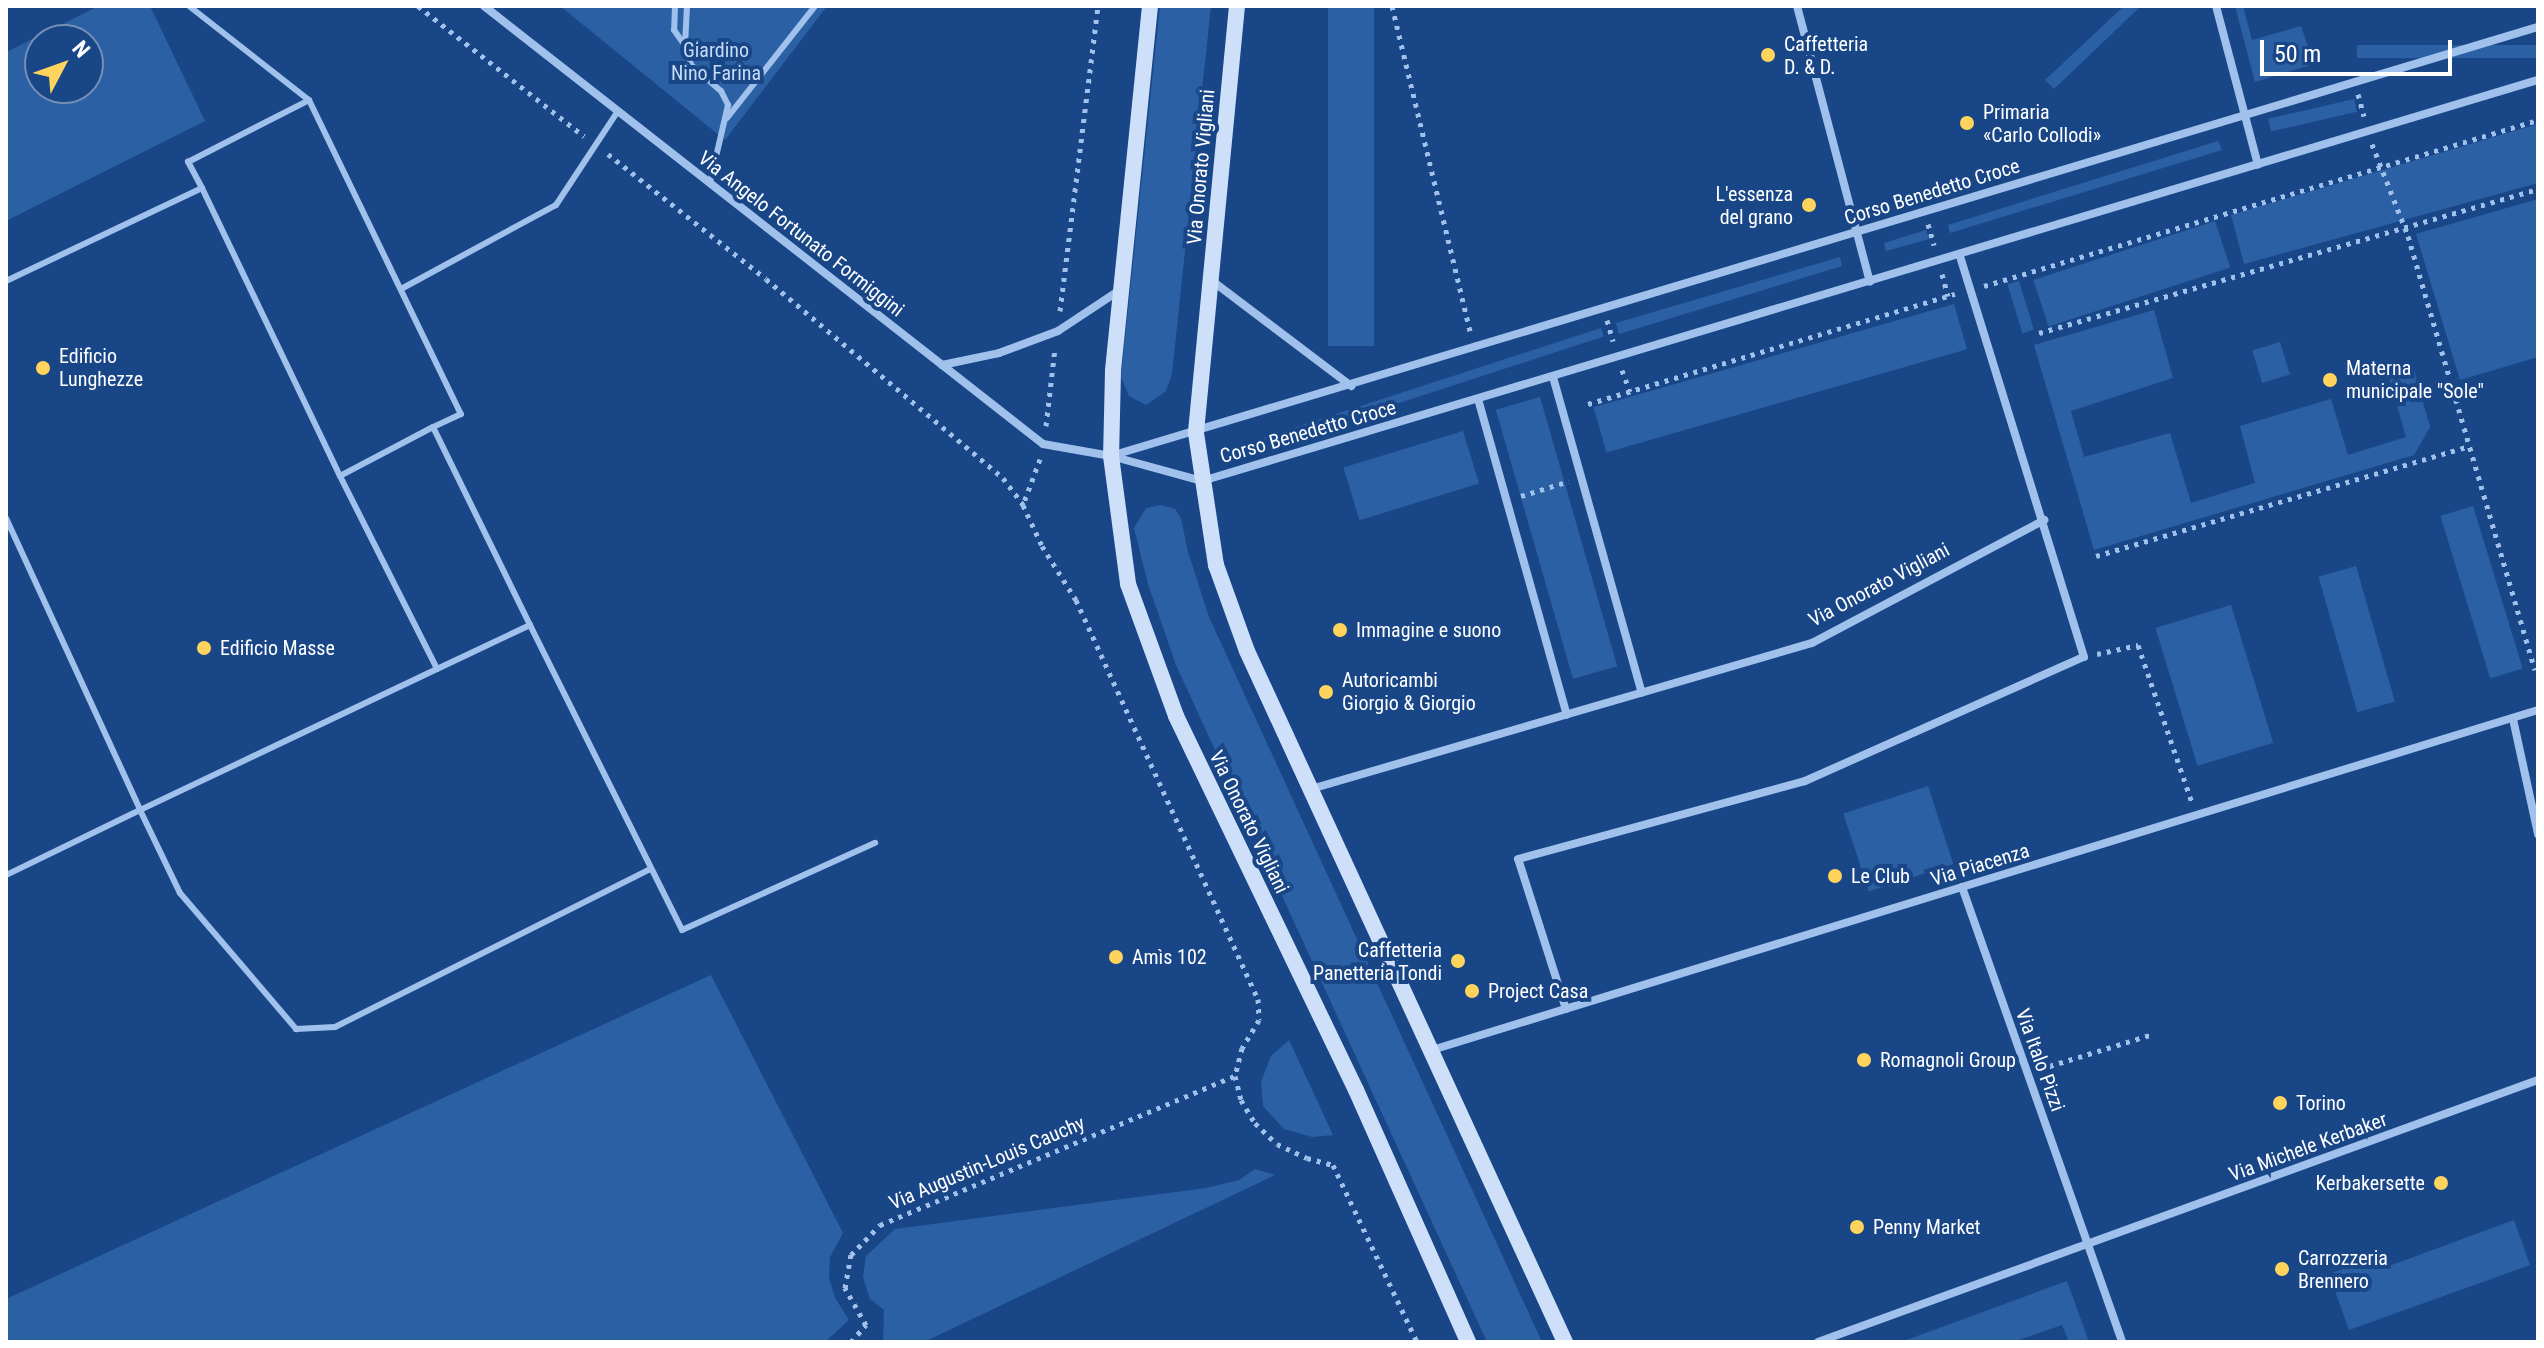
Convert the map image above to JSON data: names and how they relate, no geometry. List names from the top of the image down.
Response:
{
  "streets": {
    "main road": ["Via Onorato Vigliani"],
    "street": [
      "Corso Benedetto Croce",
      "Via Angelo Fortunato Formiggini",
      "Via Piacenza",
      "Via Italo Pizzi",
      "Via Michele Kerbaker"
    ],
    "path": ["Via Augustin-Louis Cauchy"]
  },
  "crossings": [
    ["Via Onorato Vigliani", "Corso Benedetto Croce"],
    ["Via Onorato Vigliani", "Via Angelo Fortunato Formiggini"],
    ["Via Onorato Vigliani", "Via Piacenza"],
    ["Corso Benedetto Croce", "Via Angelo Fortunato Formiggini"],
    ["Via Piacenza", "Via Italo Pizzi"],
    ["Via Italo Pizzi", "Via Michele Kerbaker"]
  ],
  "parks": ["Giardino Nino Farina"],
  "places": [
    "Caffetteria D. & D.",
    "Primaria «Carlo Collodi»",
    "L'essenza del grano",
    "Edificio Lunghezze",
    "Materna municipale \"Sole\"",
    "Immagine e suono",
    "Edificio Masse",
    "Autoricambi Giorgio & Giorgio",
    "Le Club",
    "Amìs 102",
    "Caffetteria Panetteria Tondi",
    "Project Casa",
    "Romagnoli Group",
    "Torino",
    "Kerbakersette",
    "Penny Market",
    "Carrozzeria Brennero"
  ],
  "scale_bar": "50 m",
  "north": "top right"
}
